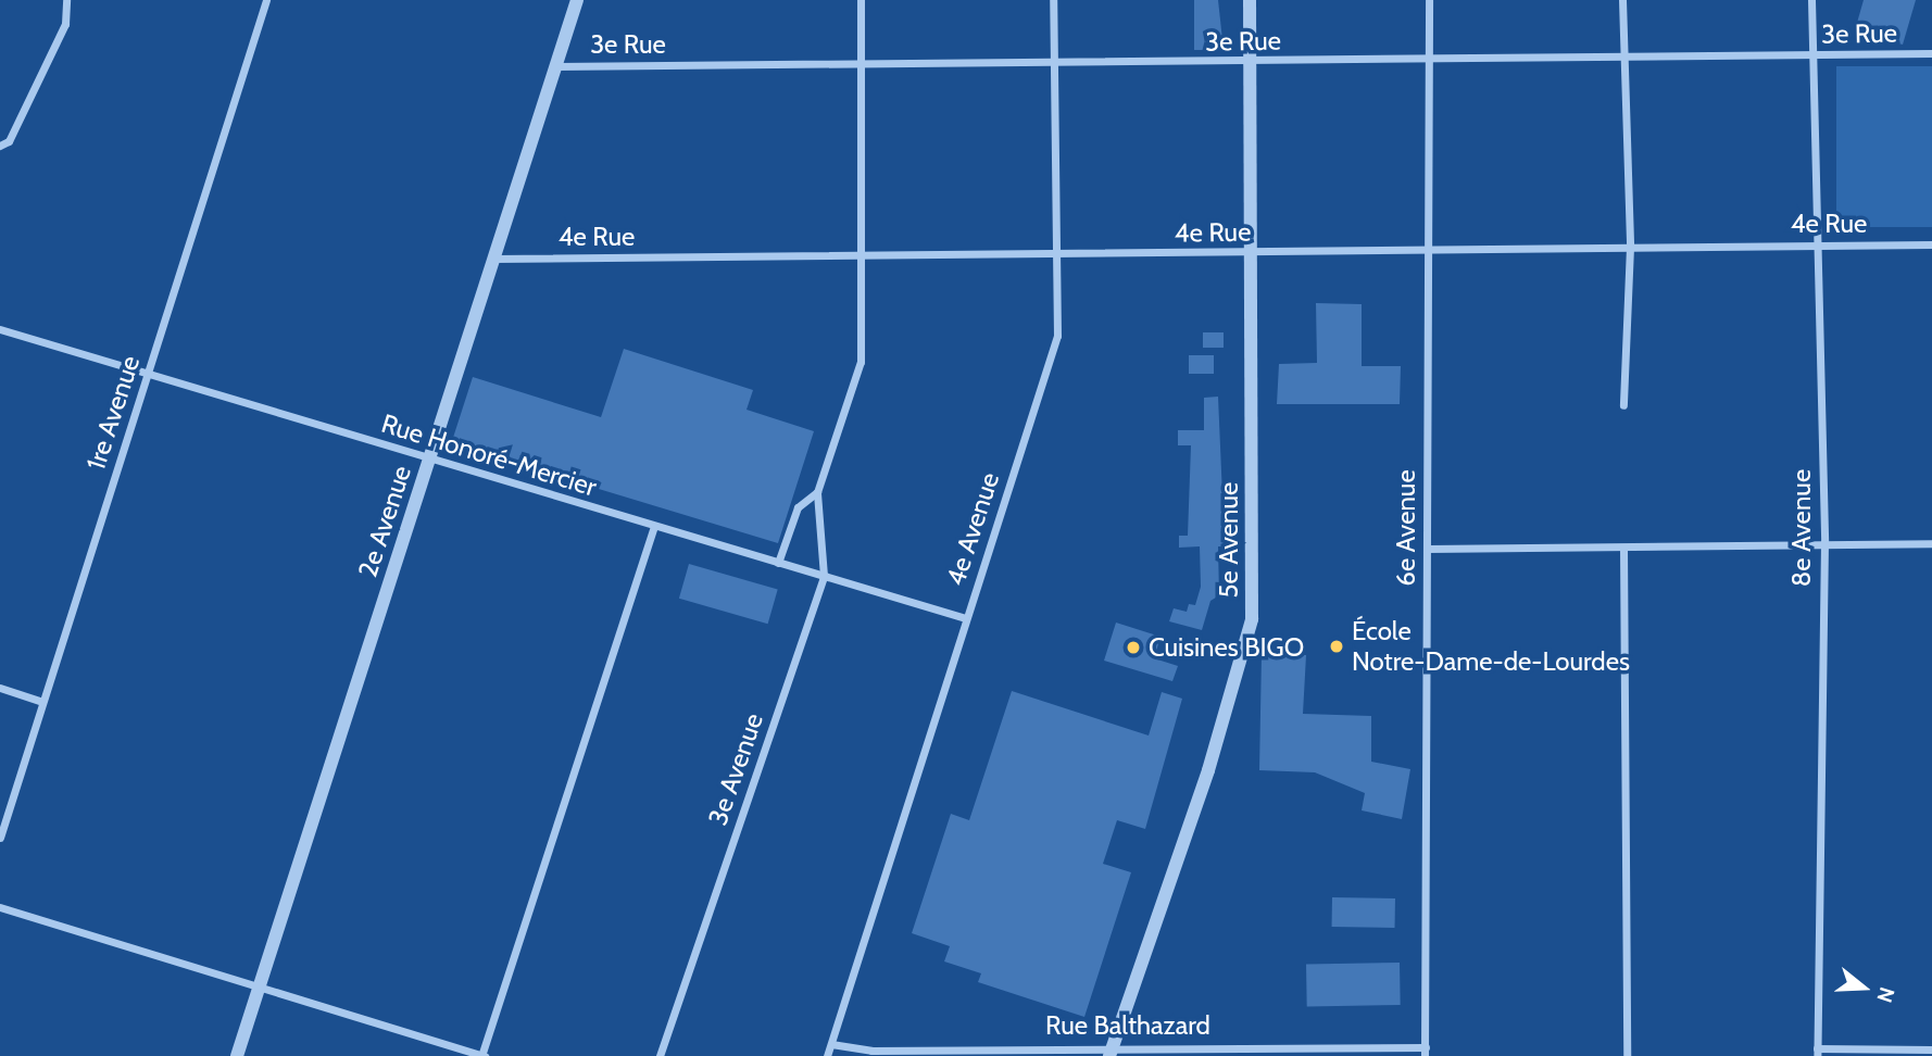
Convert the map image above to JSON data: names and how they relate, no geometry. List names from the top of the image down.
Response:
{
  "streets": {
    "street": [
      "3e Rue",
      "4e Rue",
      "1re Avenue",
      "Rue Honoré-Mercier",
      "2e Avenue",
      "6e Avenue",
      "8e Avenue",
      "4e Avenue",
      "5e Avenue",
      "3e Avenue",
      "Rue Balthazard"
    ]
  },
  "crossings": [
    ["3e Rue", "2e Avenue"],
    ["3e Rue", "6e Avenue"],
    ["3e Rue", "8e Avenue"],
    ["3e Rue", "4e Avenue"],
    ["3e Rue", "5e Avenue"],
    ["3e Rue", "3e Avenue"],
    ["4e Rue", "2e Avenue"],
    ["4e Rue", "6e Avenue"],
    ["4e Rue", "8e Avenue"],
    ["4e Rue", "4e Avenue"],
    ["4e Rue", "5e Avenue"],
    ["4e Rue", "3e Avenue"],
    ["1re Avenue", "Rue Honoré-Mercier"],
    ["Rue Honoré-Mercier", "2e Avenue"],
    ["Rue Honoré-Mercier", "4e Avenue"],
    ["Rue Honoré-Mercier", "3e Avenue"],
    ["6e Avenue", "Rue Balthazard"],
    ["4e Avenue", "Rue Balthazard"],
    ["5e Avenue", "Rue Balthazard"]
  ],
  "places": ["École Notre-Dame-de-Lourdes", "Cuisines BIGO"],
  "north": "right"
}
